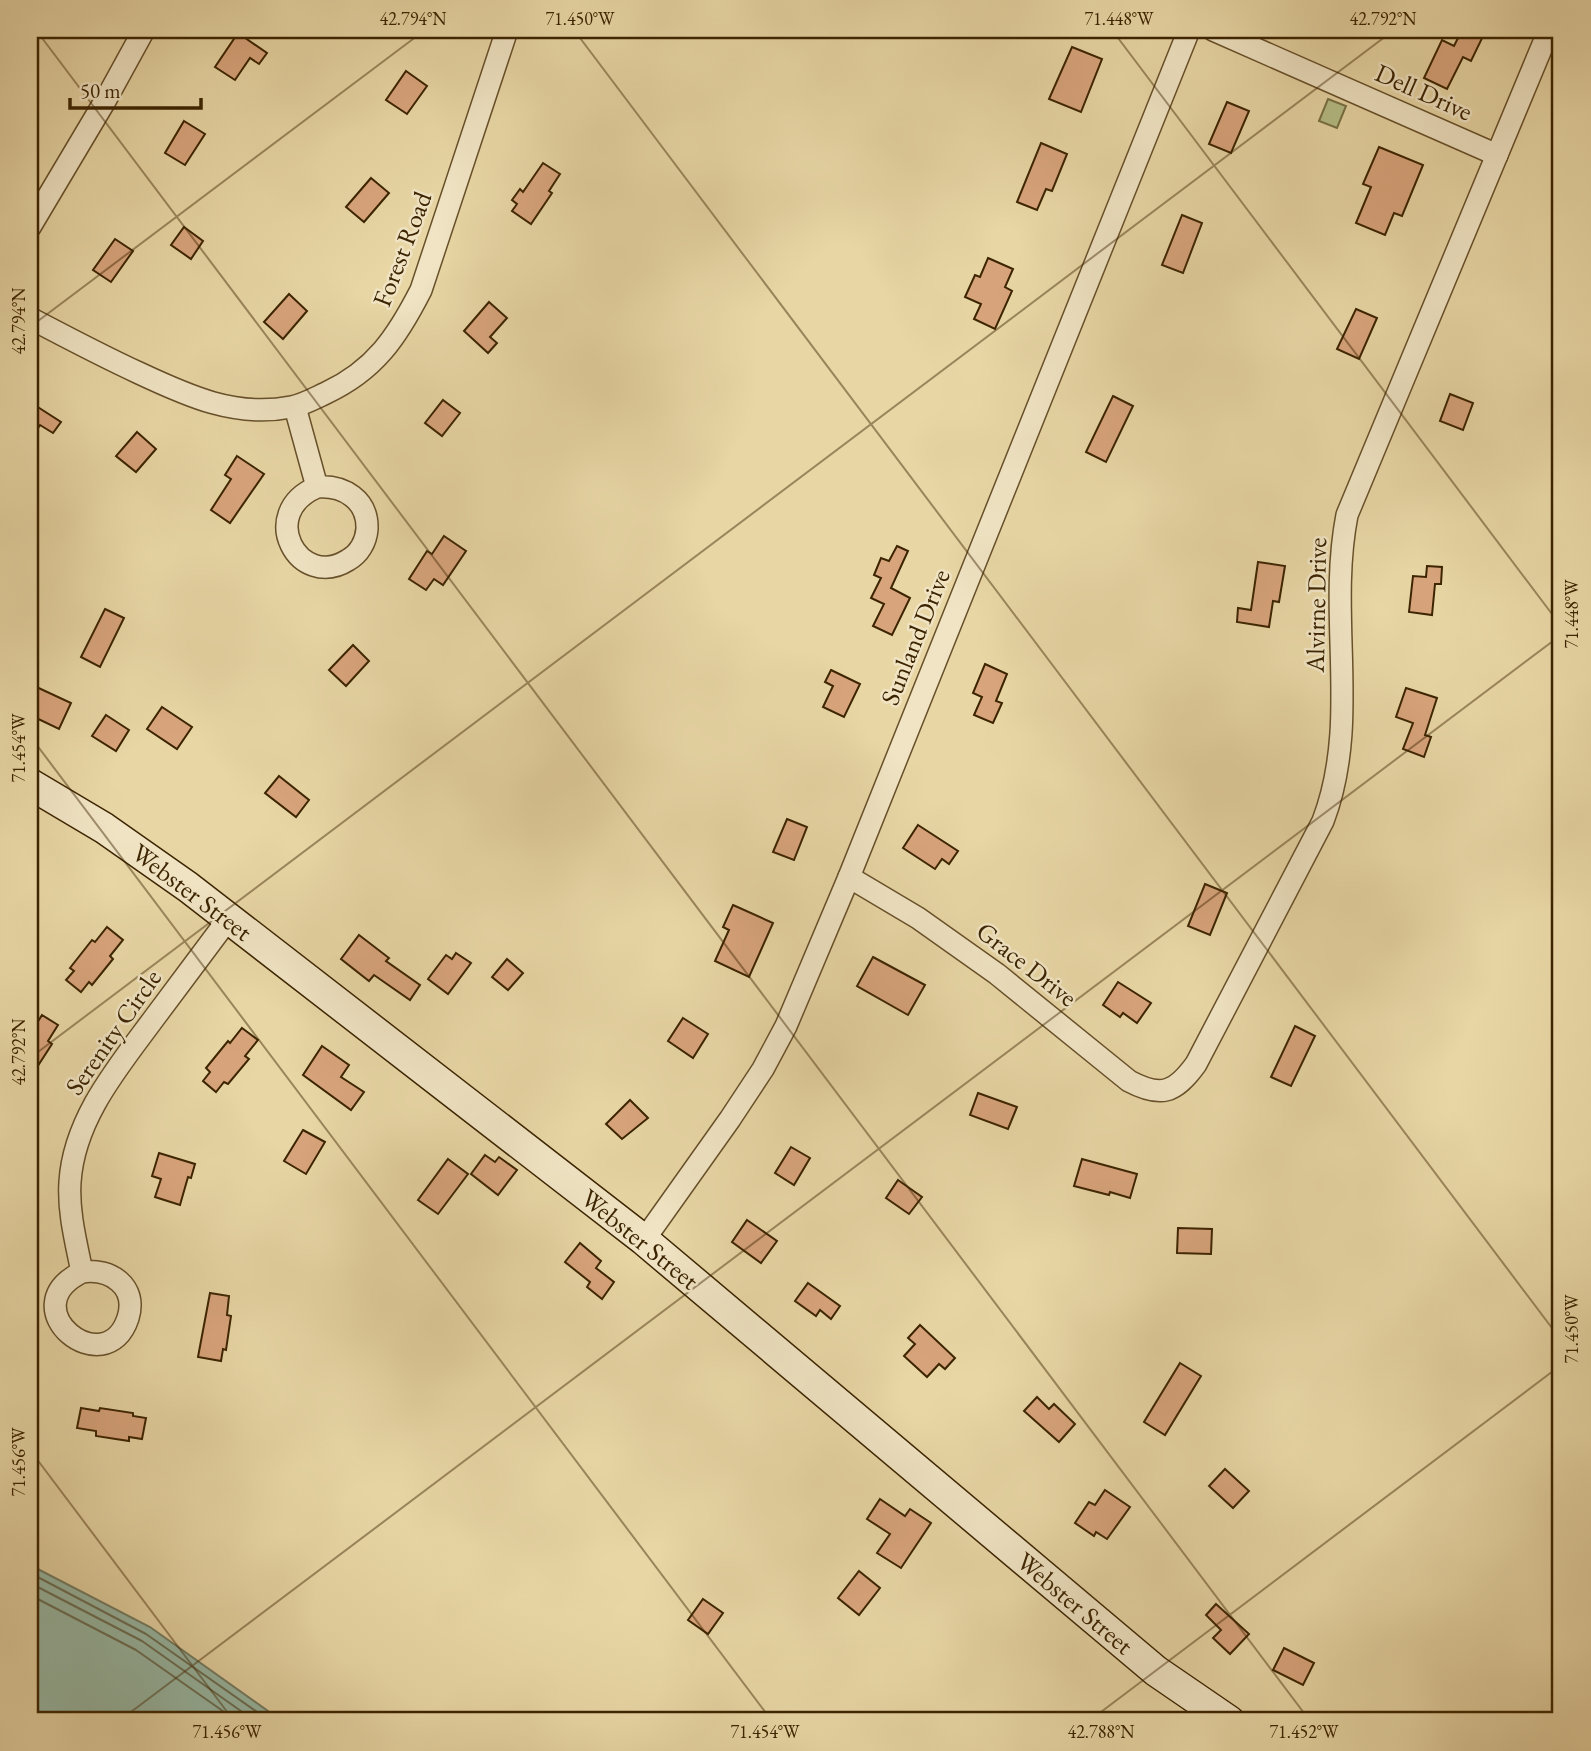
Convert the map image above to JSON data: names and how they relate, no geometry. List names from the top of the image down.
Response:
{
  "streets": {
    "main road": ["Webster Street"],
    "street": [
      "Dell Drive",
      "Forest Road",
      "Alvirne Drive",
      "Sunland Drive",
      "Grace Drive",
      "Serenity Circle"
    ]
  },
  "crossings": [
    ["Dell Drive", "Alvirne Drive"],
    ["Alvirne Drive", "Grace Drive"],
    ["Sunland Drive", "Webster Street"],
    ["Sunland Drive", "Grace Drive"],
    ["Webster Street", "Serenity Circle"]
  ],
  "scale_bar": "50 m",
  "coordinates": [
    "42.794°N",
    "71.450°W",
    "71.448°W",
    "42.792°N",
    "71.454°W",
    "71.456°W",
    "42.788°N",
    "71.452°W"
  ]
}
